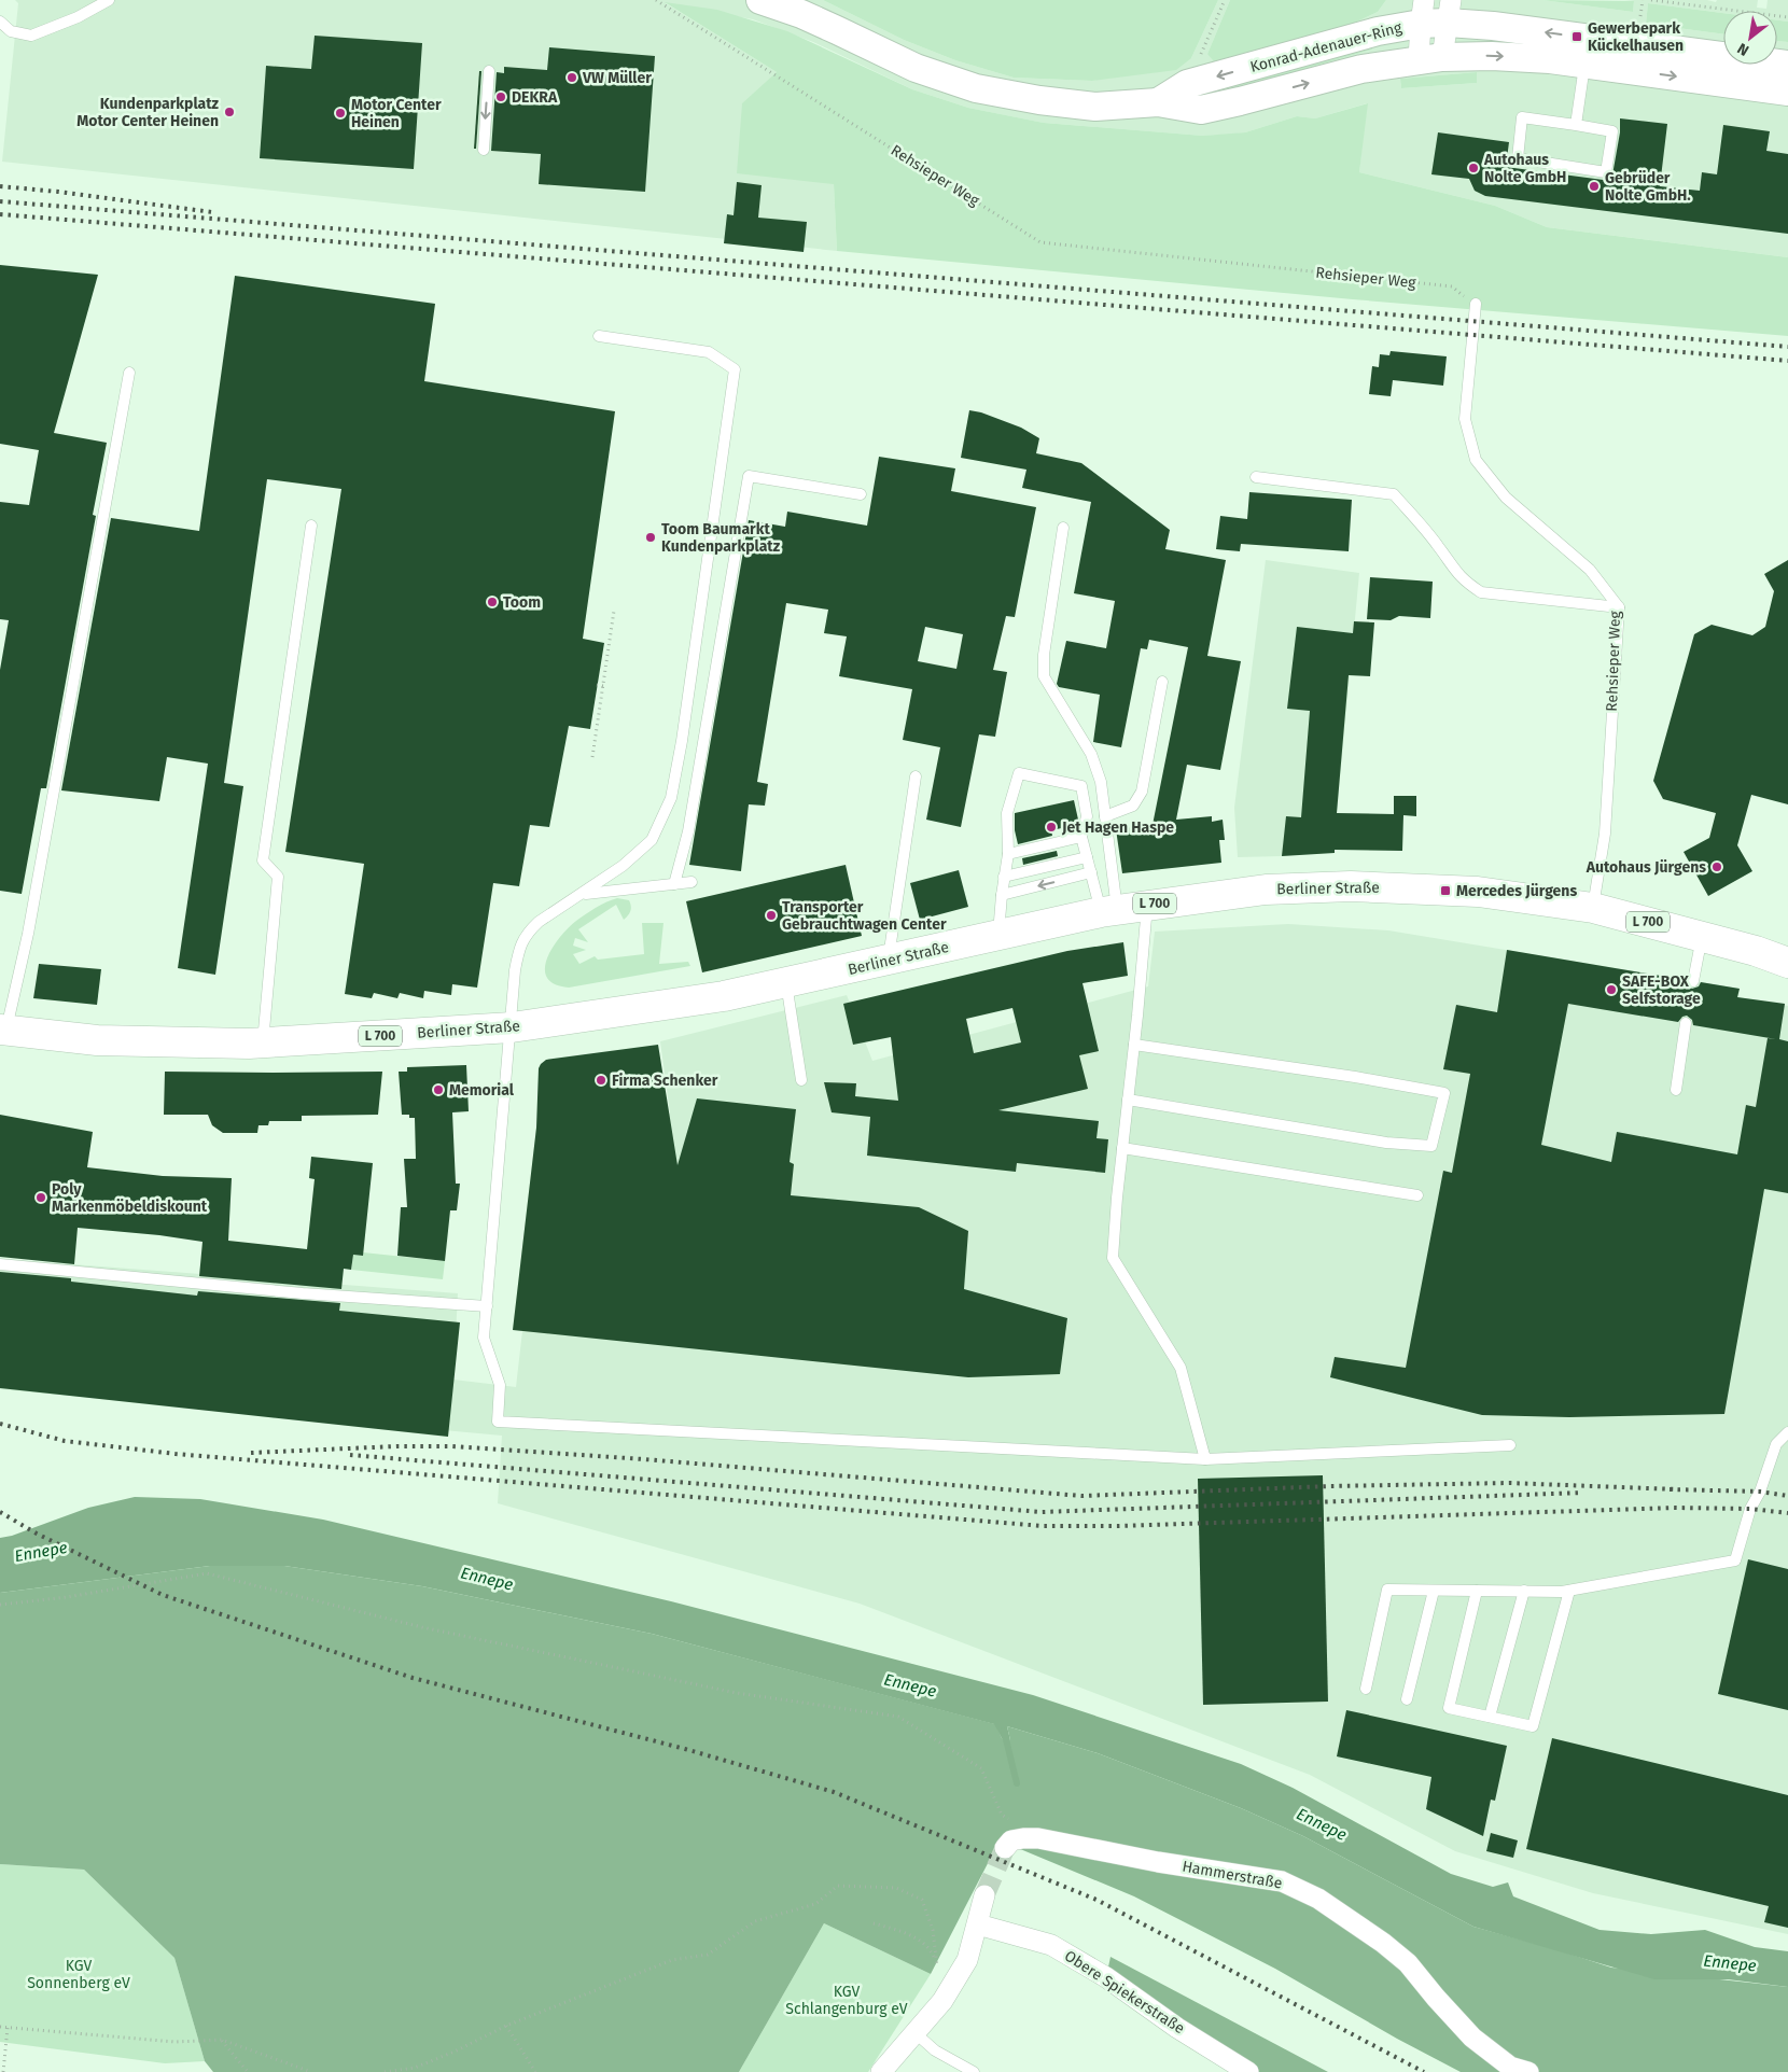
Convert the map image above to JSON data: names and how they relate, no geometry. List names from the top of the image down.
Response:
{
  "streets": {
    "main road": ["Berliner Straße", "L 700"],
    "street": ["Konrad-Adenauer-Ring", "Hammerstraße", "Obere Spiekerstraße"],
    "lane": ["Rehsieper Weg"]
  },
  "crossings": [
    ["Rehsieper Weg", "Berliner Straße"]
  ],
  "water": ["Ennepe"],
  "parks": ["KGV Sonnenberg eV", "KGV Schlangenburg eV"],
  "places": {
    "transit": ["Gewerbepark Kückelhausen", "Mercedes Jürgens"],
    "other": [
      "VW Müller",
      "DEKRA",
      "Kundenparkplatz Motor Center Heinen",
      "Motor Center Heinen",
      "Autohaus Nolte GmbH",
      "Gebrüder Nolte GmbH.",
      "Toom Baumarkt Kundenparkplatz",
      "Toom",
      "Jet Hagen Haspe",
      "Autohaus Jürgens",
      "Transporter Gebrauchtwagen Center",
      "SAFE-BOX Selfstorage",
      "Firma Schenker",
      "Memorial",
      "Poly Markenmöbeldiskount"
    ]
  },
  "north": "bottom left"
}
